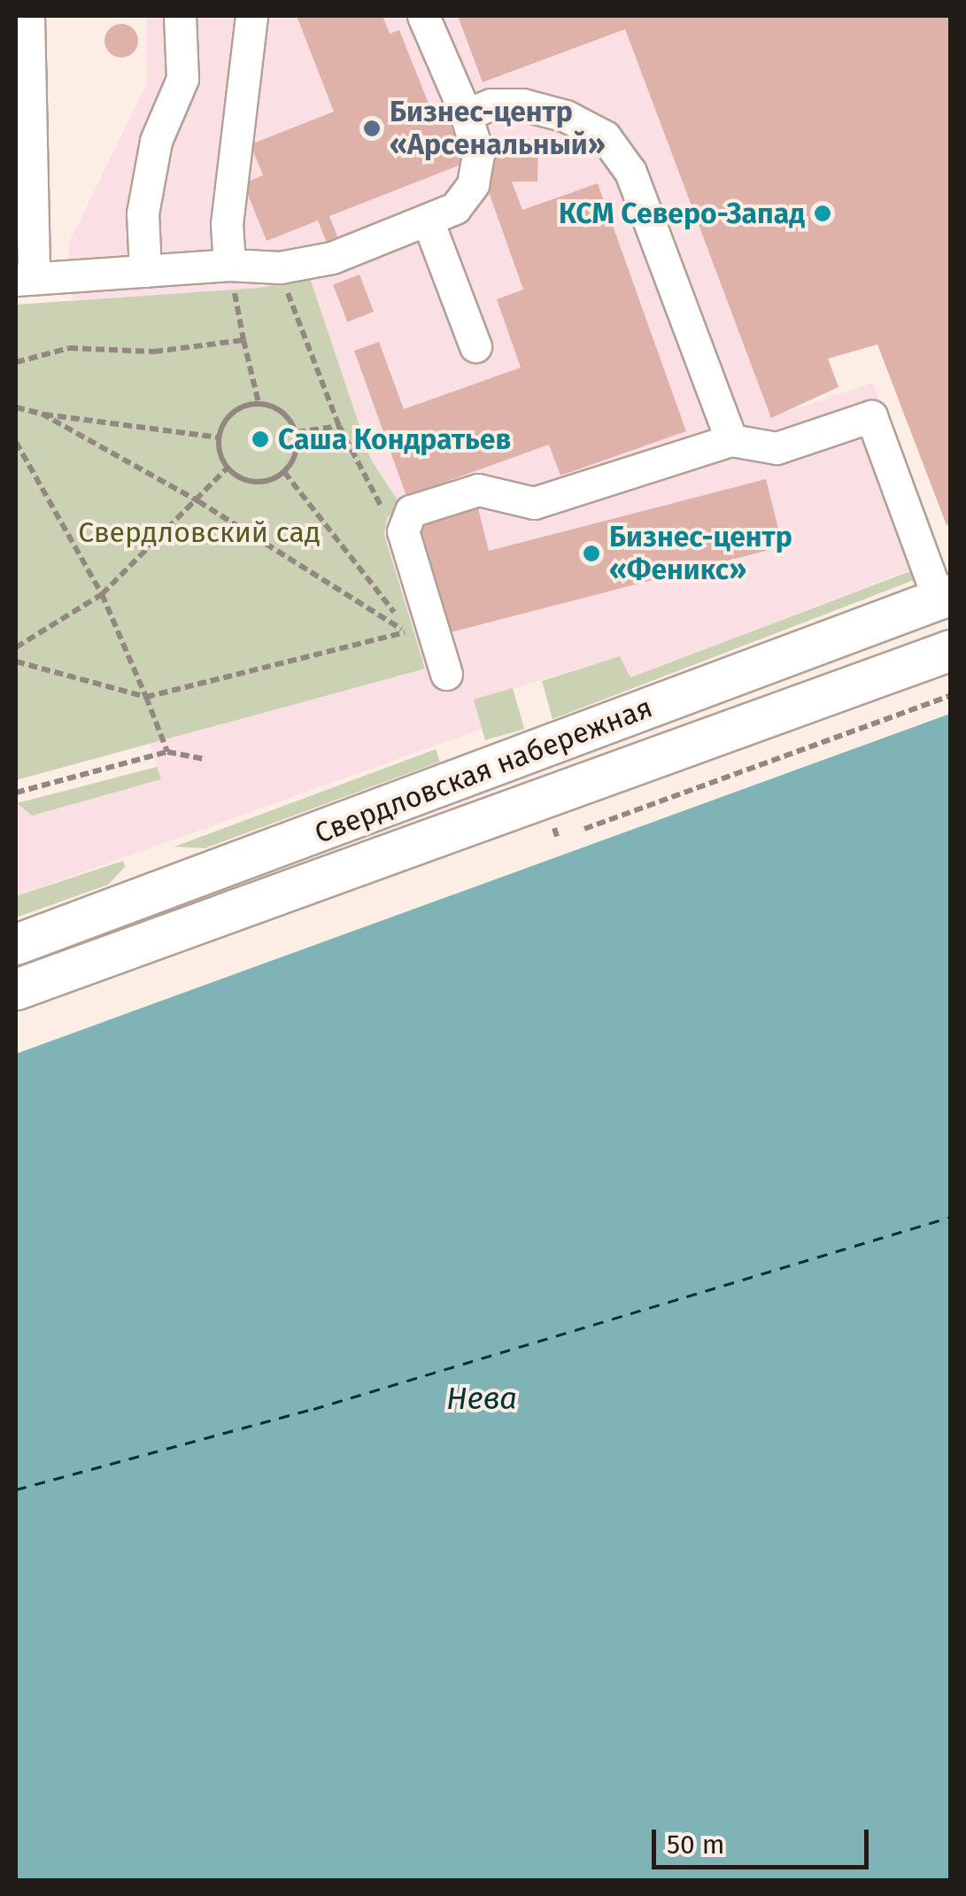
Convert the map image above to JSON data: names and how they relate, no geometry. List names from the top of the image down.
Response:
{
  "streets": {
    "main road": ["Свердловская набережная"]
  },
  "water": ["Нева"],
  "parks": ["Свердловский сад"],
  "places": [
    "Бизнес-центр «Арсенальный»",
    "КСМ Северо-Запад",
    "Саша Кондратьев",
    "Бизнес-центр «Феникс»"
  ],
  "scale_bar": "50 m"
}
